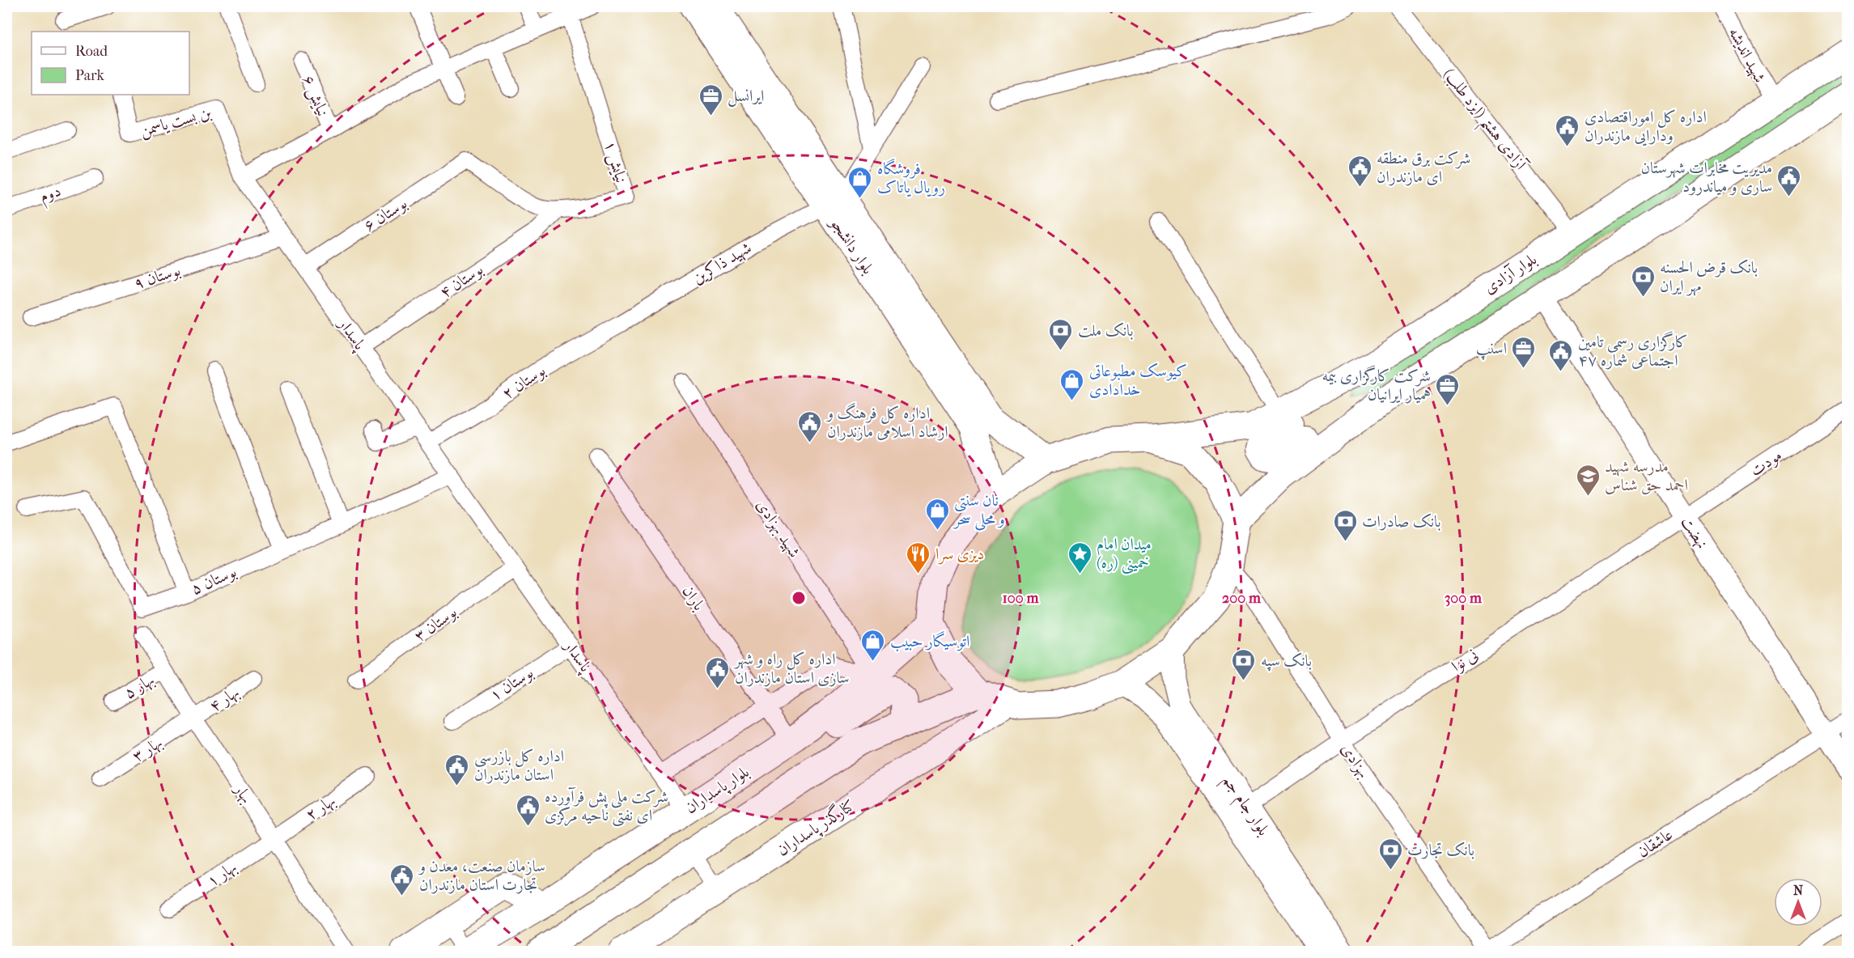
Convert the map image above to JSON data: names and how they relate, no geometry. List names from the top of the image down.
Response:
{
  "streets": {
    "highway": ["بلوار پاسداران"],
    "main road": [
      "بلوار دانشجو",
      "بلوار آزادی",
      "نهضت",
      "بلوار جام جم",
      "کنارگذر پاسداران"
    ],
    "street": [
      "شهید اندیشه",
      "نیایش ۶",
      "آزادی هشتم (ایزد طلب)",
      "بن بست یاسمن",
      "نیایش ۱",
      "دوم",
      "بوستان ۶",
      "شهید ذاکرین",
      "بوستان ۹",
      "بوستان ۴",
      "پاسدار",
      "بوستان ۲",
      "مودت",
      "شهید بهزادی",
      "بوستان ۵",
      "باران",
      "بوستان ۳",
      "نی نوا",
      "بوستان ۱",
      "بهار ۵",
      "بهار ۴",
      "بهار ۳",
      "بهزادی",
      "بهار",
      "بهار ۲",
      "عاشقان",
      "بهار ۱"
    ]
  },
  "crossings": [
    ["شهید اندیشه", "بلوار آزادی"],
    ["آزادی هشتم (ایزد طلب)", "بلوار آزادی"],
    ["بن بست یاسمن", "پاسدار"],
    ["نیایش ۱", "بوستان ۶"],
    ["نیایش ۱", "بوستان ۴"],
    ["بوستان ۶", "پاسدار"],
    ["بلوار دانشجو", "شهید ذاکرین"],
    ["شهید ذاکرین", "بوستان ۲"],
    ["بوستان ۹", "پاسدار"],
    ["بوستان ۴", "پاسدار"],
    ["پاسدار", "بوستان ۲"],
    ["پاسدار", "بوستان ۵"],
    ["پاسدار", "بوستان ۳"],
    ["پاسدار", "بوستان ۱"],
    ["پاسدار", "بلوار پاسداران"],
    ["مودت", "نهضت"],
    ["مودت", "نی نوا"],
    ["شهید بهزادی", "بلوار پاسداران"],
    ["نهضت", "نی نوا"],
    ["نهضت", "عاشقان"],
    ["باران", "بلوار پاسداران"],
    ["نی نوا", "بهزادی"],
    ["نی نوا", "بلوار جام جم"],
    ["بهار ۵", "بهار"],
    ["بهار ۴", "بهار ۳"],
    ["بهار ۴", "بهار"],
    ["بهار ۳", "بهار"],
    ["بهزادی", "عاشقان"],
    ["بهار", "بهار ۲"],
    ["بهار", "بهار ۱"],
    ["بهار ۲", "بهار ۱"]
  ],
  "places": {
    "office": ["ایرانسل", "اسنپ", "شرکت کارگزاری بیمه همیار ایرانیان"],
    "public building": [
      "اداره کل اموراقتصادی ودارایی مازندران",
      "شرکت برق منطقه ای مازندران",
      "مدیریت مخابرات شهرستان ساری و میاندرود",
      "کارگزاری رسمی تامین اجتماعی شماره ۴۷",
      "اداره کل فرهنگ و ارشاد اسلامی مازندران",
      "اداره کل راه و شهر سازی استان مازندران",
      "اداره کل بازرسی استان مازندران",
      "شرکت ملی پش فرآورده ای نفتی ناحیه مرکزی",
      "سازمان صنعت، معدن و تجارت استان مازندران"
    ],
    "shop": [
      "فروشگاه رویال یاتاک",
      "کیوسک مطبوعاتی خدادادی",
      "نان سنتی و محلی سحر",
      "اتوسیگار حبیب"
    ],
    "bank": [
      "بانک قرض الحسنه مهر ایران",
      "بانک ملت",
      "بانک صادرات",
      "بانک سپه",
      "بانک تجارت"
    ],
    "school or university": ["مدرسه شهید احمد حق شناس"],
    "restaurant": ["دیزی سرا"],
    "place": ["میدان امام خمینی (ره)"]
  },
  "legend": ["Road", "Park"],
  "north": "top",
  "rings": ["100 m", "200 m", "300 m"]
}
